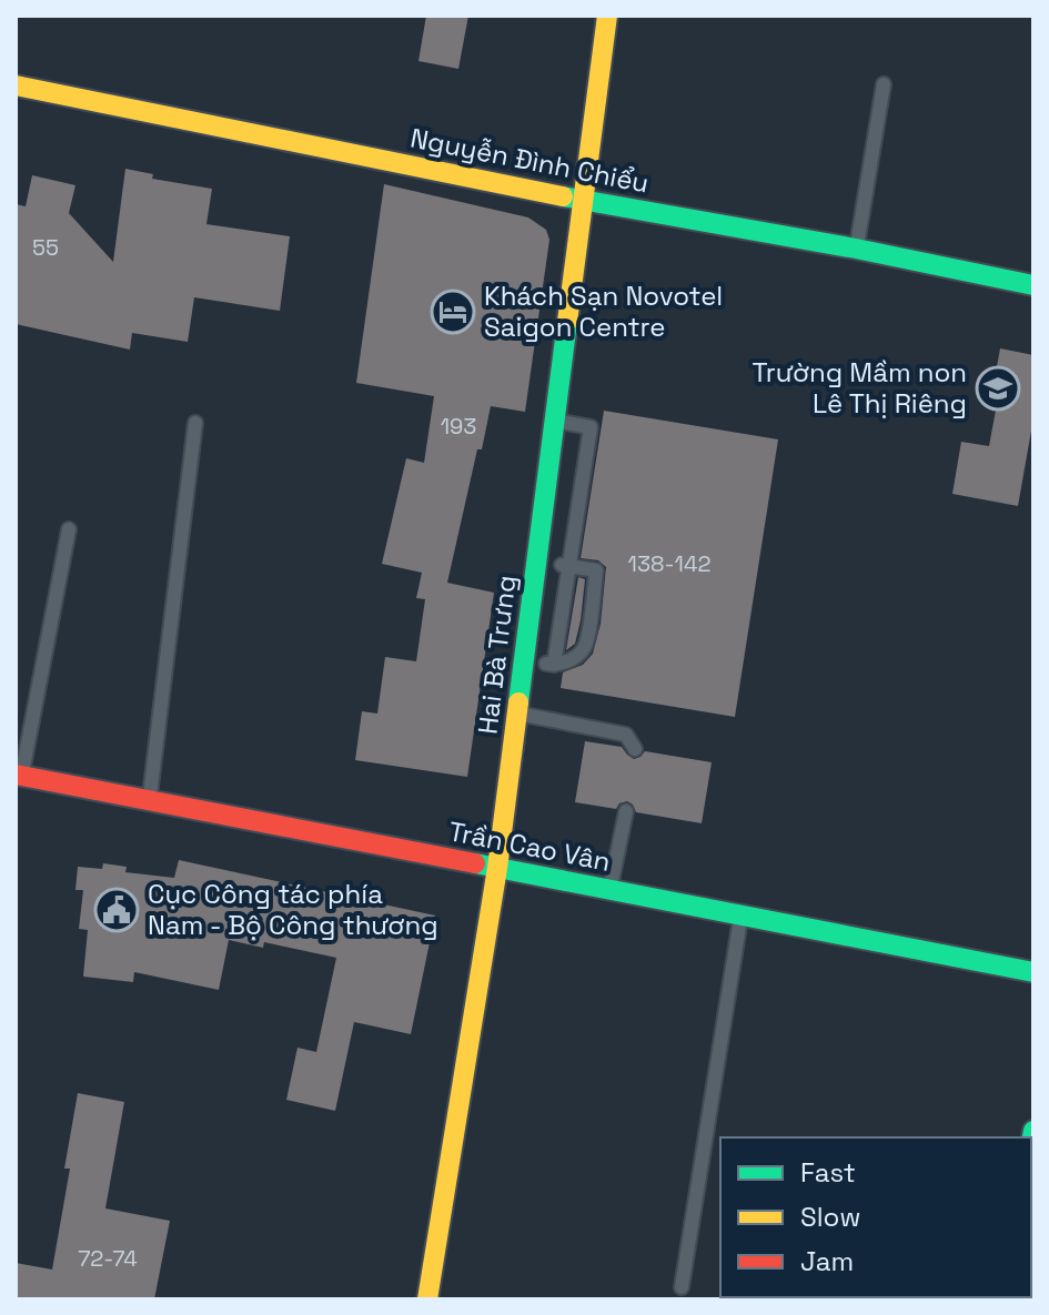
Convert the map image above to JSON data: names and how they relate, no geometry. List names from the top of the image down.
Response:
{
  "streets": {
    "main road": ["Nguyễn Đình Chiểu", "Hai Bà Trưng", "Trần Cao Vân"]
  },
  "crossings": [
    ["Nguyễn Đình Chiểu", "Hai Bà Trưng"],
    ["Hai Bà Trưng", "Trần Cao Vân"]
  ],
  "places": {
    "hotel": ["Khách Sạn Novotel Saigon Centre"],
    "school or university": ["Trường Mầm non Lê Thị Riêng"],
    "public building": ["Cục Công tác phía Nam - Bộ Công thương"]
  },
  "house_numbers": [
    "55",
    "193",
    "138-142",
    "72-74"
  ],
  "legend": ["Fast", "Slow", "Jam"]
}
